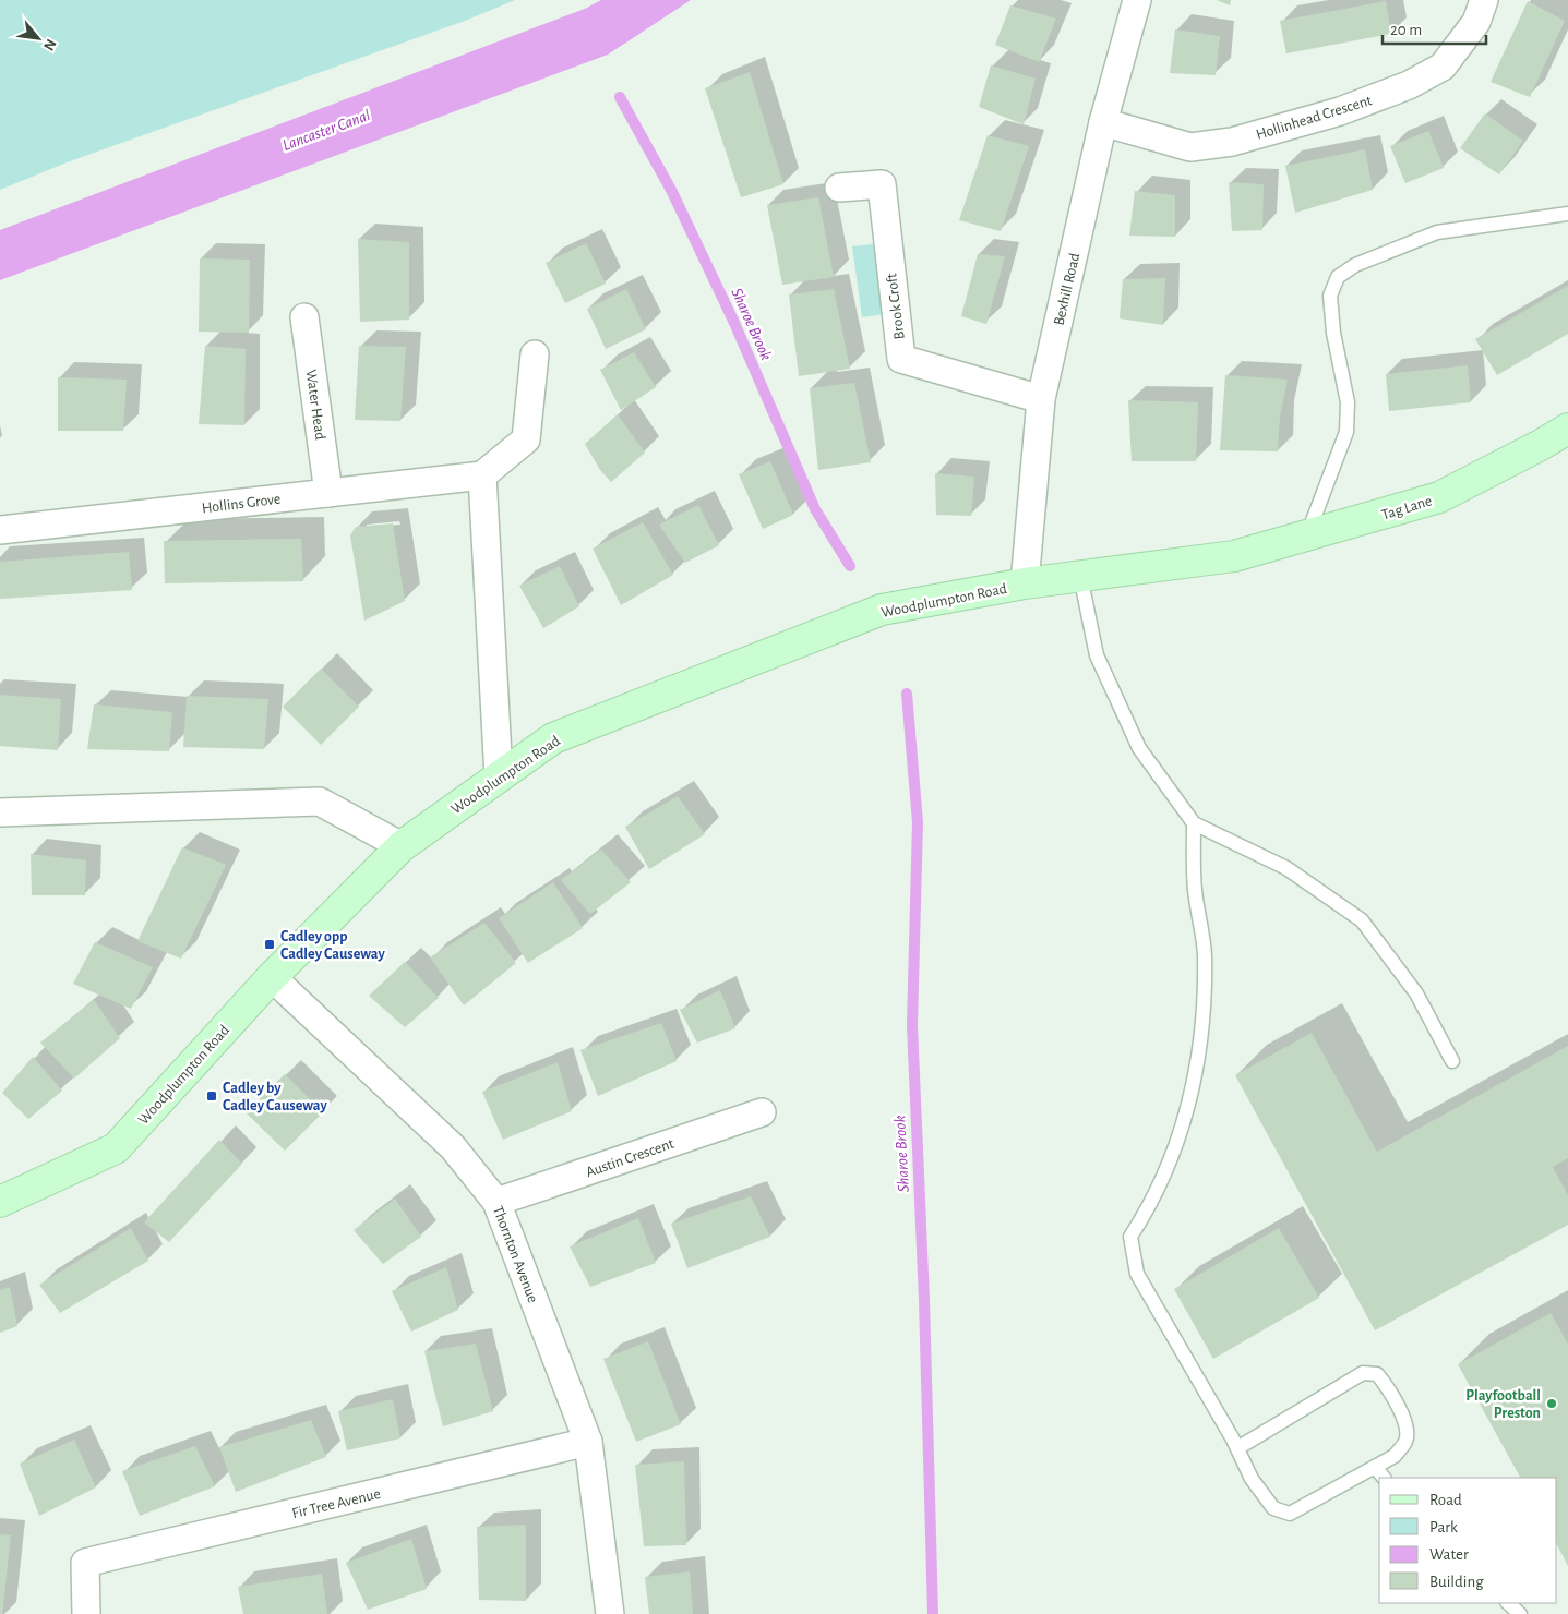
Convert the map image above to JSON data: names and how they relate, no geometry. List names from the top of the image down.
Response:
{
  "streets": {
    "main road": ["Tag Lane", "Woodplumpton Road"],
    "street": [
      "Hollinhead Crescent",
      "Bexhill Road",
      "Brook Croft",
      "Water Head",
      "Hollins Grove",
      "Austin Crescent",
      "Thornton Avenue",
      "Fir Tree Avenue"
    ]
  },
  "crossings": [
    ["Hollinhead Crescent", "Bexhill Road"],
    ["Bexhill Road", "Brook Croft"],
    ["Bexhill Road", "Woodplumpton Road"],
    ["Water Head", "Hollins Grove"],
    ["Tag Lane", "Woodplumpton Road"],
    ["Woodplumpton Road", "Thornton Avenue"],
    ["Austin Crescent", "Thornton Avenue"],
    ["Thornton Avenue", "Fir Tree Avenue"]
  ],
  "water": ["Lancaster Canal", "Sharoe Brook"],
  "places": {
    "transit": ["Cadley opp Cadley Causeway", "Cadley by Cadley Causeway"],
    "other": ["Playfootball Preston"]
  },
  "legend": [
    "Road",
    "Park",
    "Water",
    "Building"
  ],
  "scale_bar": "20 m",
  "north": "bottom right"
}
